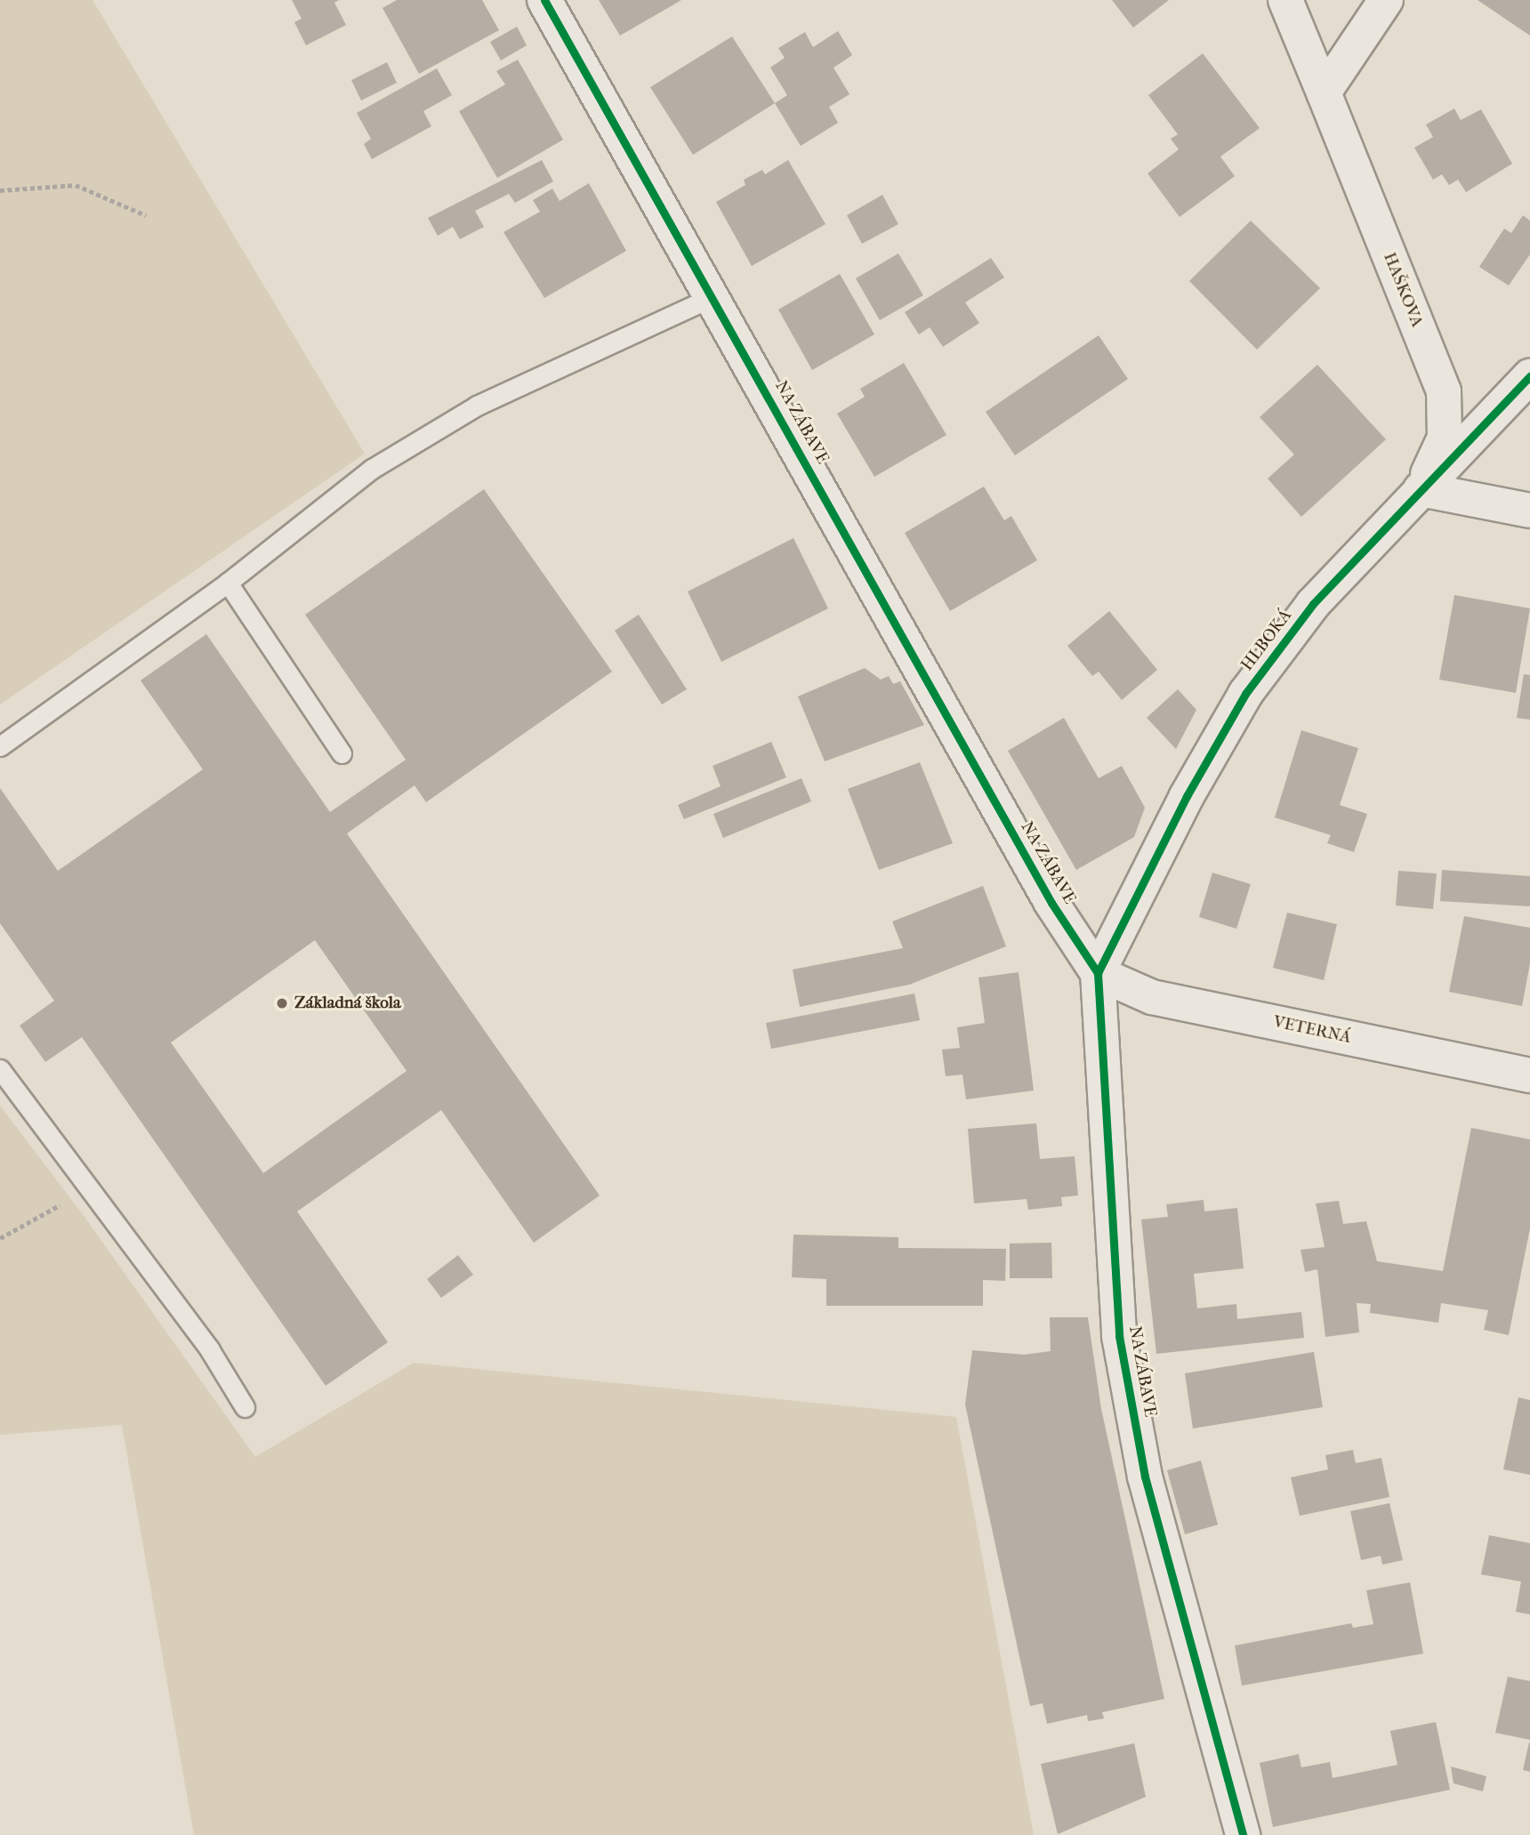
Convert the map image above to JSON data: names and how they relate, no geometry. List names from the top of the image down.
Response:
{
  "streets": {
    "street": [
      "HAŠKOVA",
      "NA ZÁBAVE",
      "HLBOKÁ",
      "VETERNÁ"
    ]
  },
  "crossings": [
    ["HAŠKOVA", "HLBOKÁ"],
    ["NA ZÁBAVE", "HLBOKÁ"],
    ["NA ZÁBAVE", "VETERNÁ"],
    ["HLBOKÁ", "VETERNÁ"]
  ],
  "places": ["Základná škola"]
}
